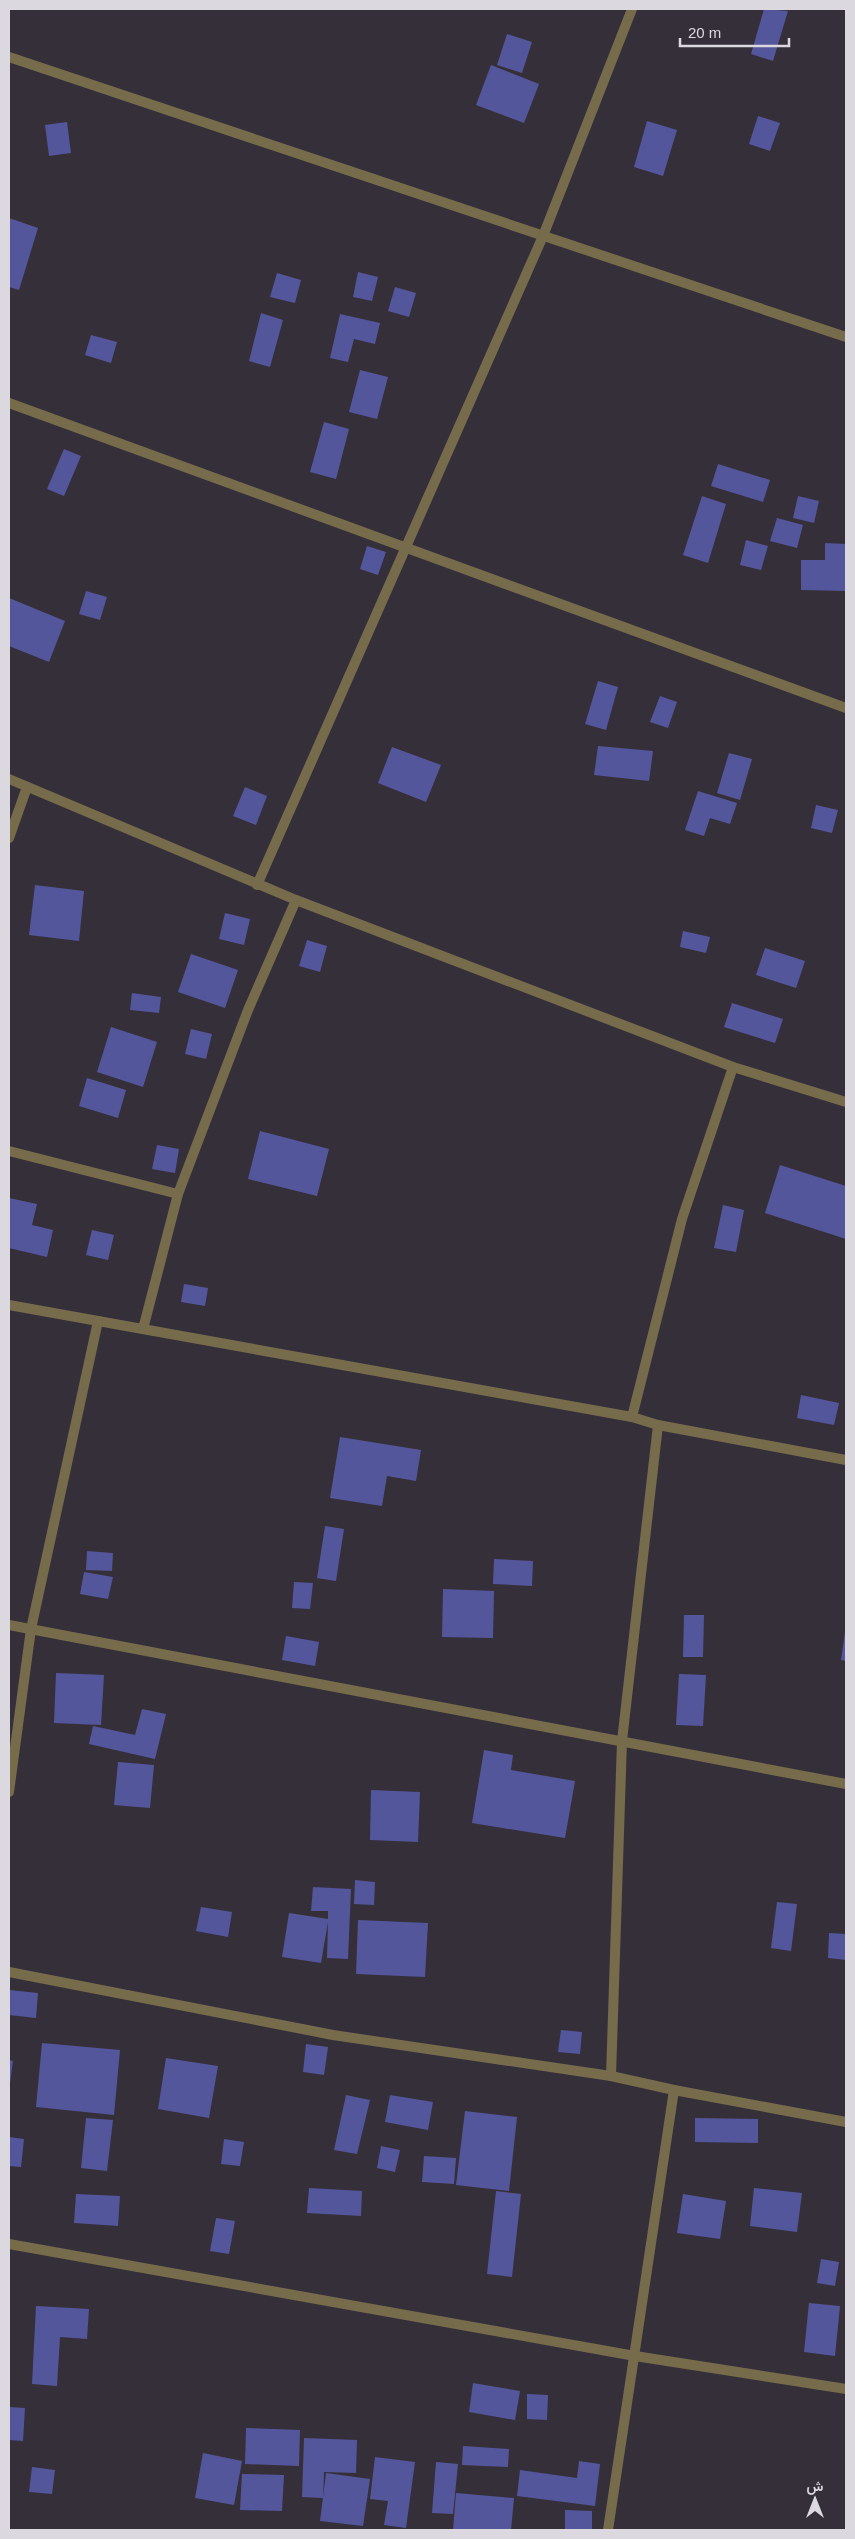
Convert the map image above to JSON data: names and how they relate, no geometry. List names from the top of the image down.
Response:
{
  "scale_bar": "20 m",
  "north": "top"
}
